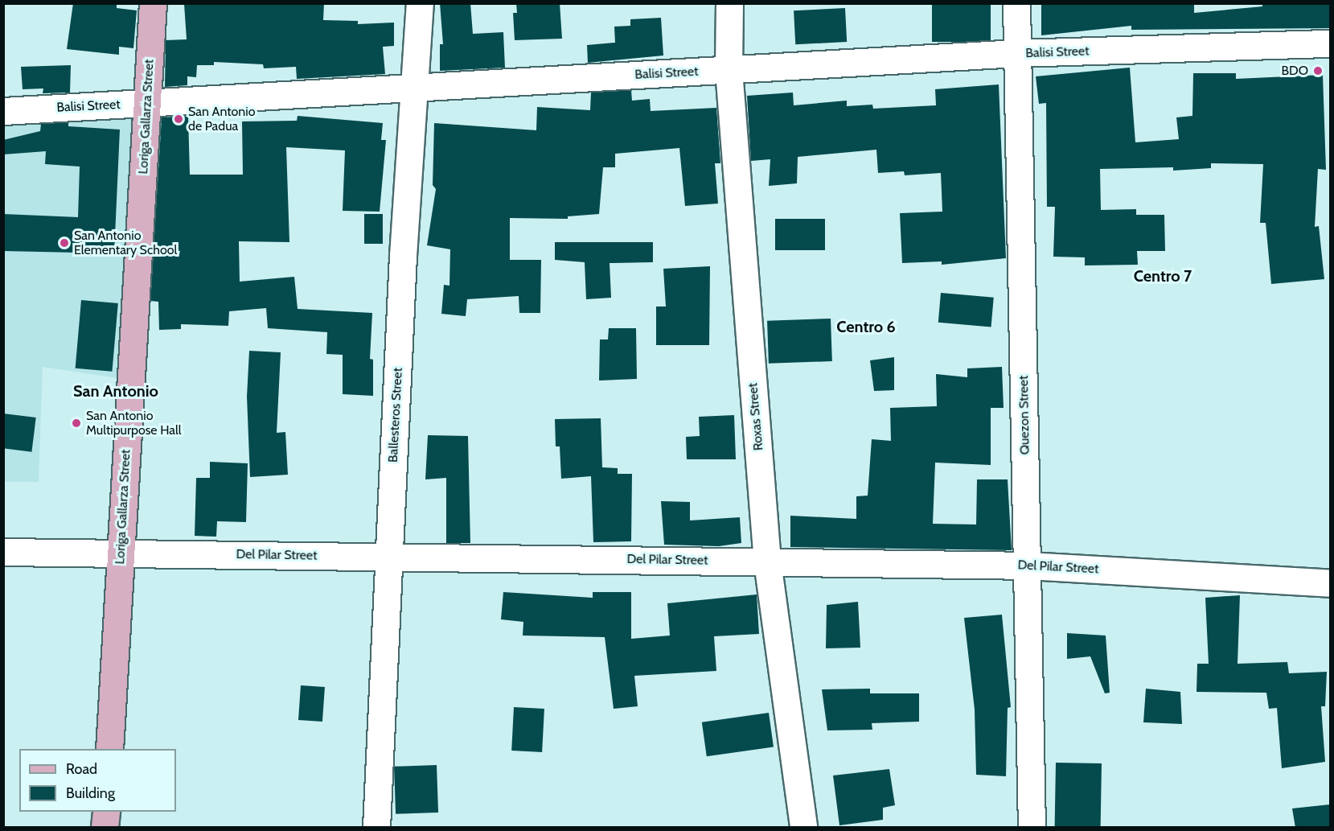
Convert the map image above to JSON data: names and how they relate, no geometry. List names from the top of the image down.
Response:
{
  "streets": {
    "main road": ["Loriga Gallarza Street"],
    "street": [
      "Balisi Street",
      "Ballesteros Street",
      "Quezon Street",
      "Roxas Street",
      "Del Pilar Street"
    ]
  },
  "crossings": [
    ["Balisi Street", "Loriga Gallarza Street"],
    ["Balisi Street", "Ballesteros Street"],
    ["Balisi Street", "Quezon Street"],
    ["Balisi Street", "Roxas Street"],
    ["Loriga Gallarza Street", "Del Pilar Street"],
    ["Ballesteros Street", "Del Pilar Street"],
    ["Quezon Street", "Del Pilar Street"],
    ["Roxas Street", "Del Pilar Street"]
  ],
  "districts": ["Centro 7", "Centro 6", "San Antonio"],
  "places": [
    "BDO",
    "San Antonio de Padua",
    "San Antonio Elementary School",
    "San Antonio Multipurpose Hall"
  ],
  "legend": ["Road", "Building"]
}
